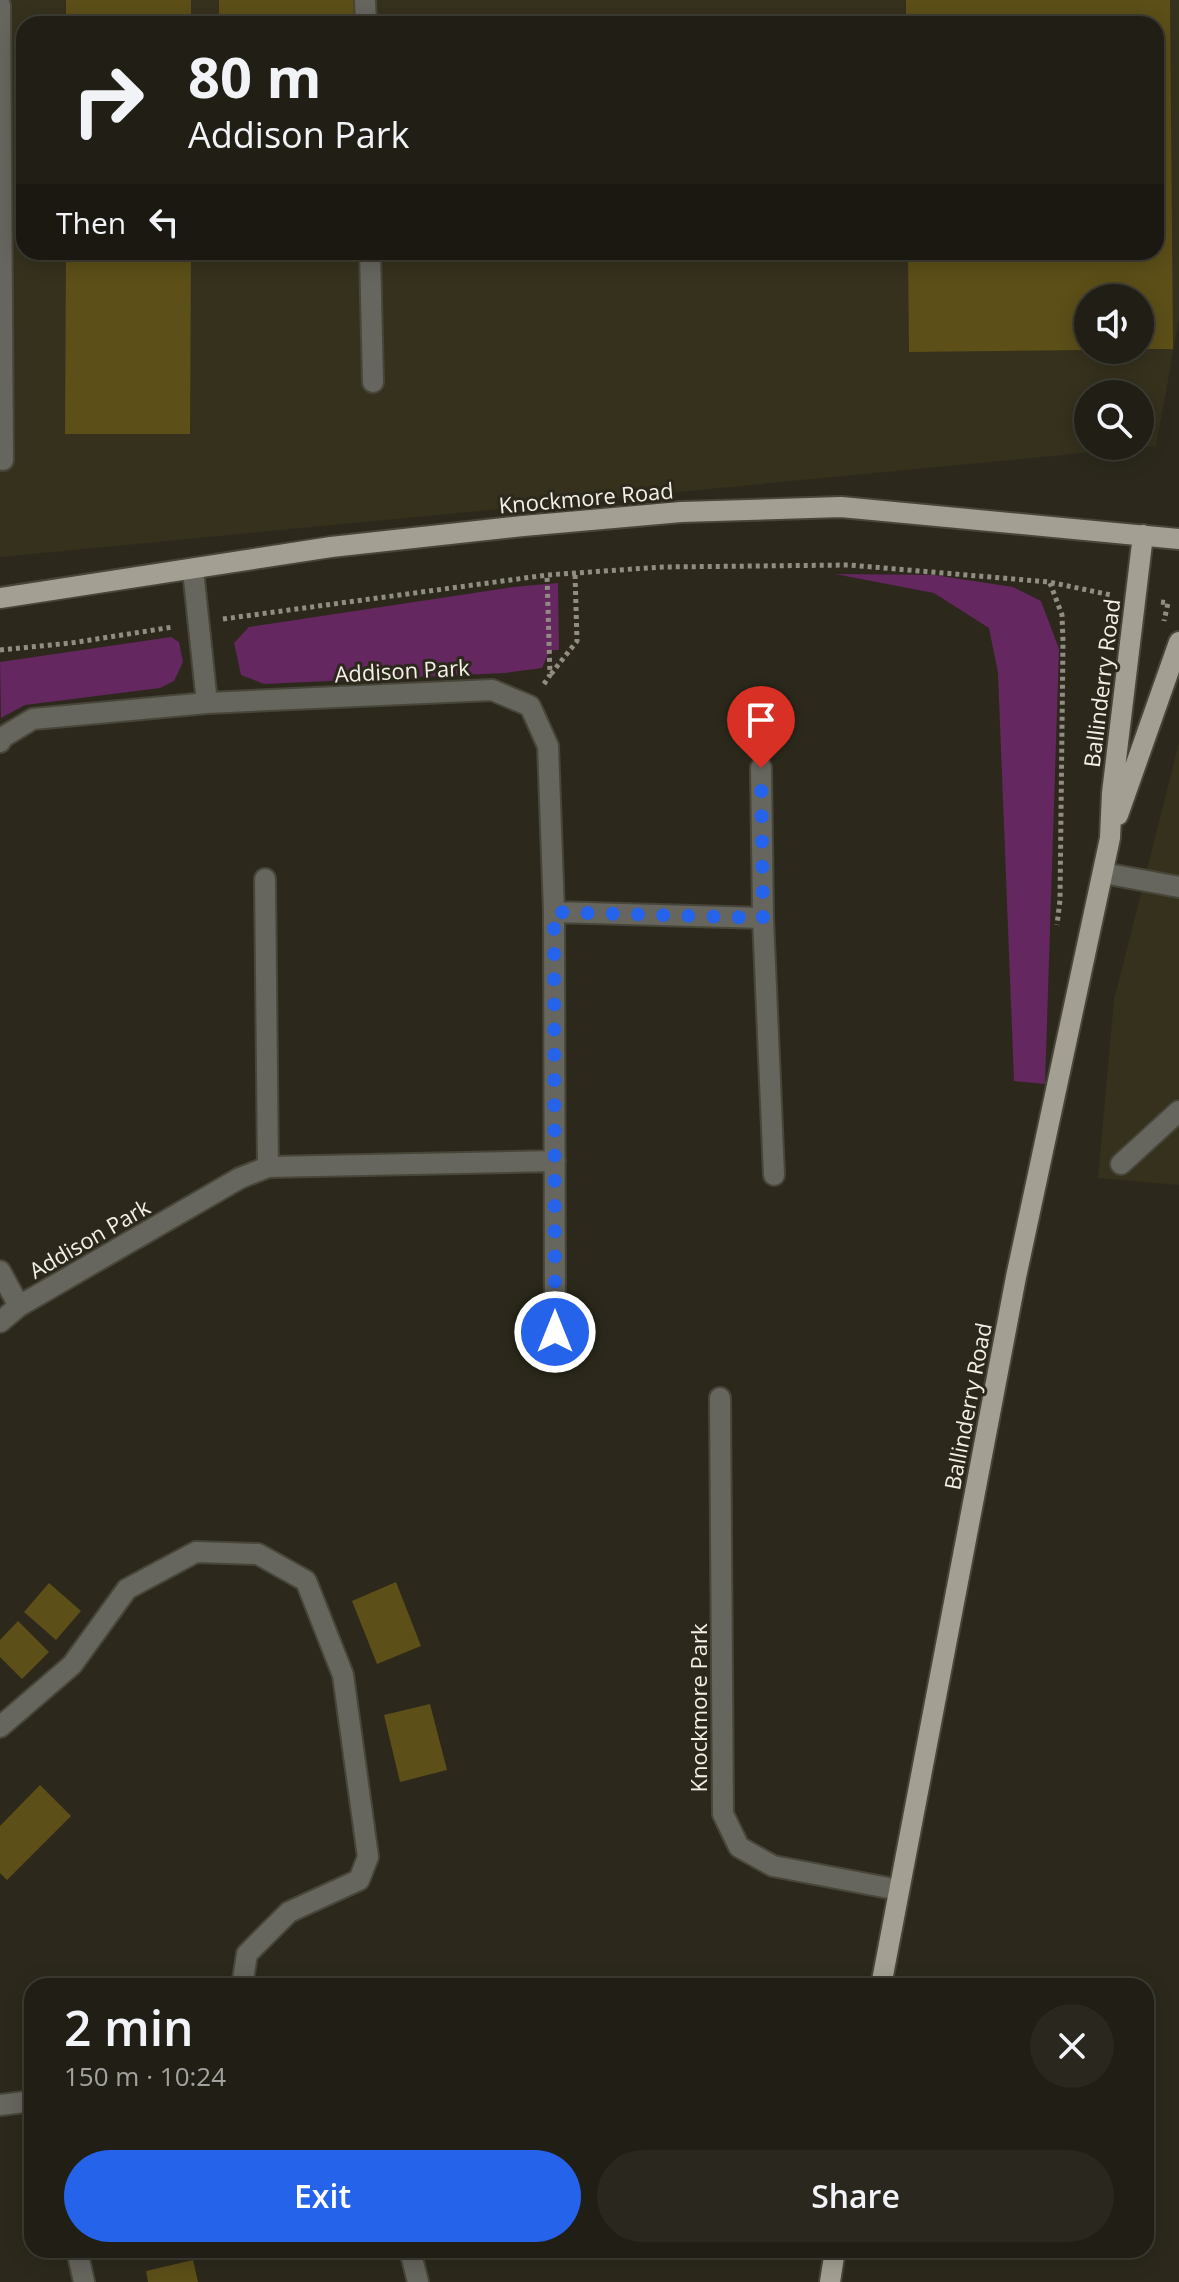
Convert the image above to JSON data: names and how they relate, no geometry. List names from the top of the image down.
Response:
{
  "streets": {
    "main road": ["Knockmore Road", "Ballinderry Road"],
    "street": ["Addison Park", "Knockmore Park"]
  },
  "crossings": [
    ["Knockmore Road", "Ballinderry Road"],
    ["Ballinderry Road", "Knockmore Park"]
  ],
  "page": {
    "turn": ["80 m", "Addison Park"],
    "then": "Then",
    "heading": ["2 min", "150 m · 10:24"],
    "buttons": ["Exit", "Share"]
  }
}
